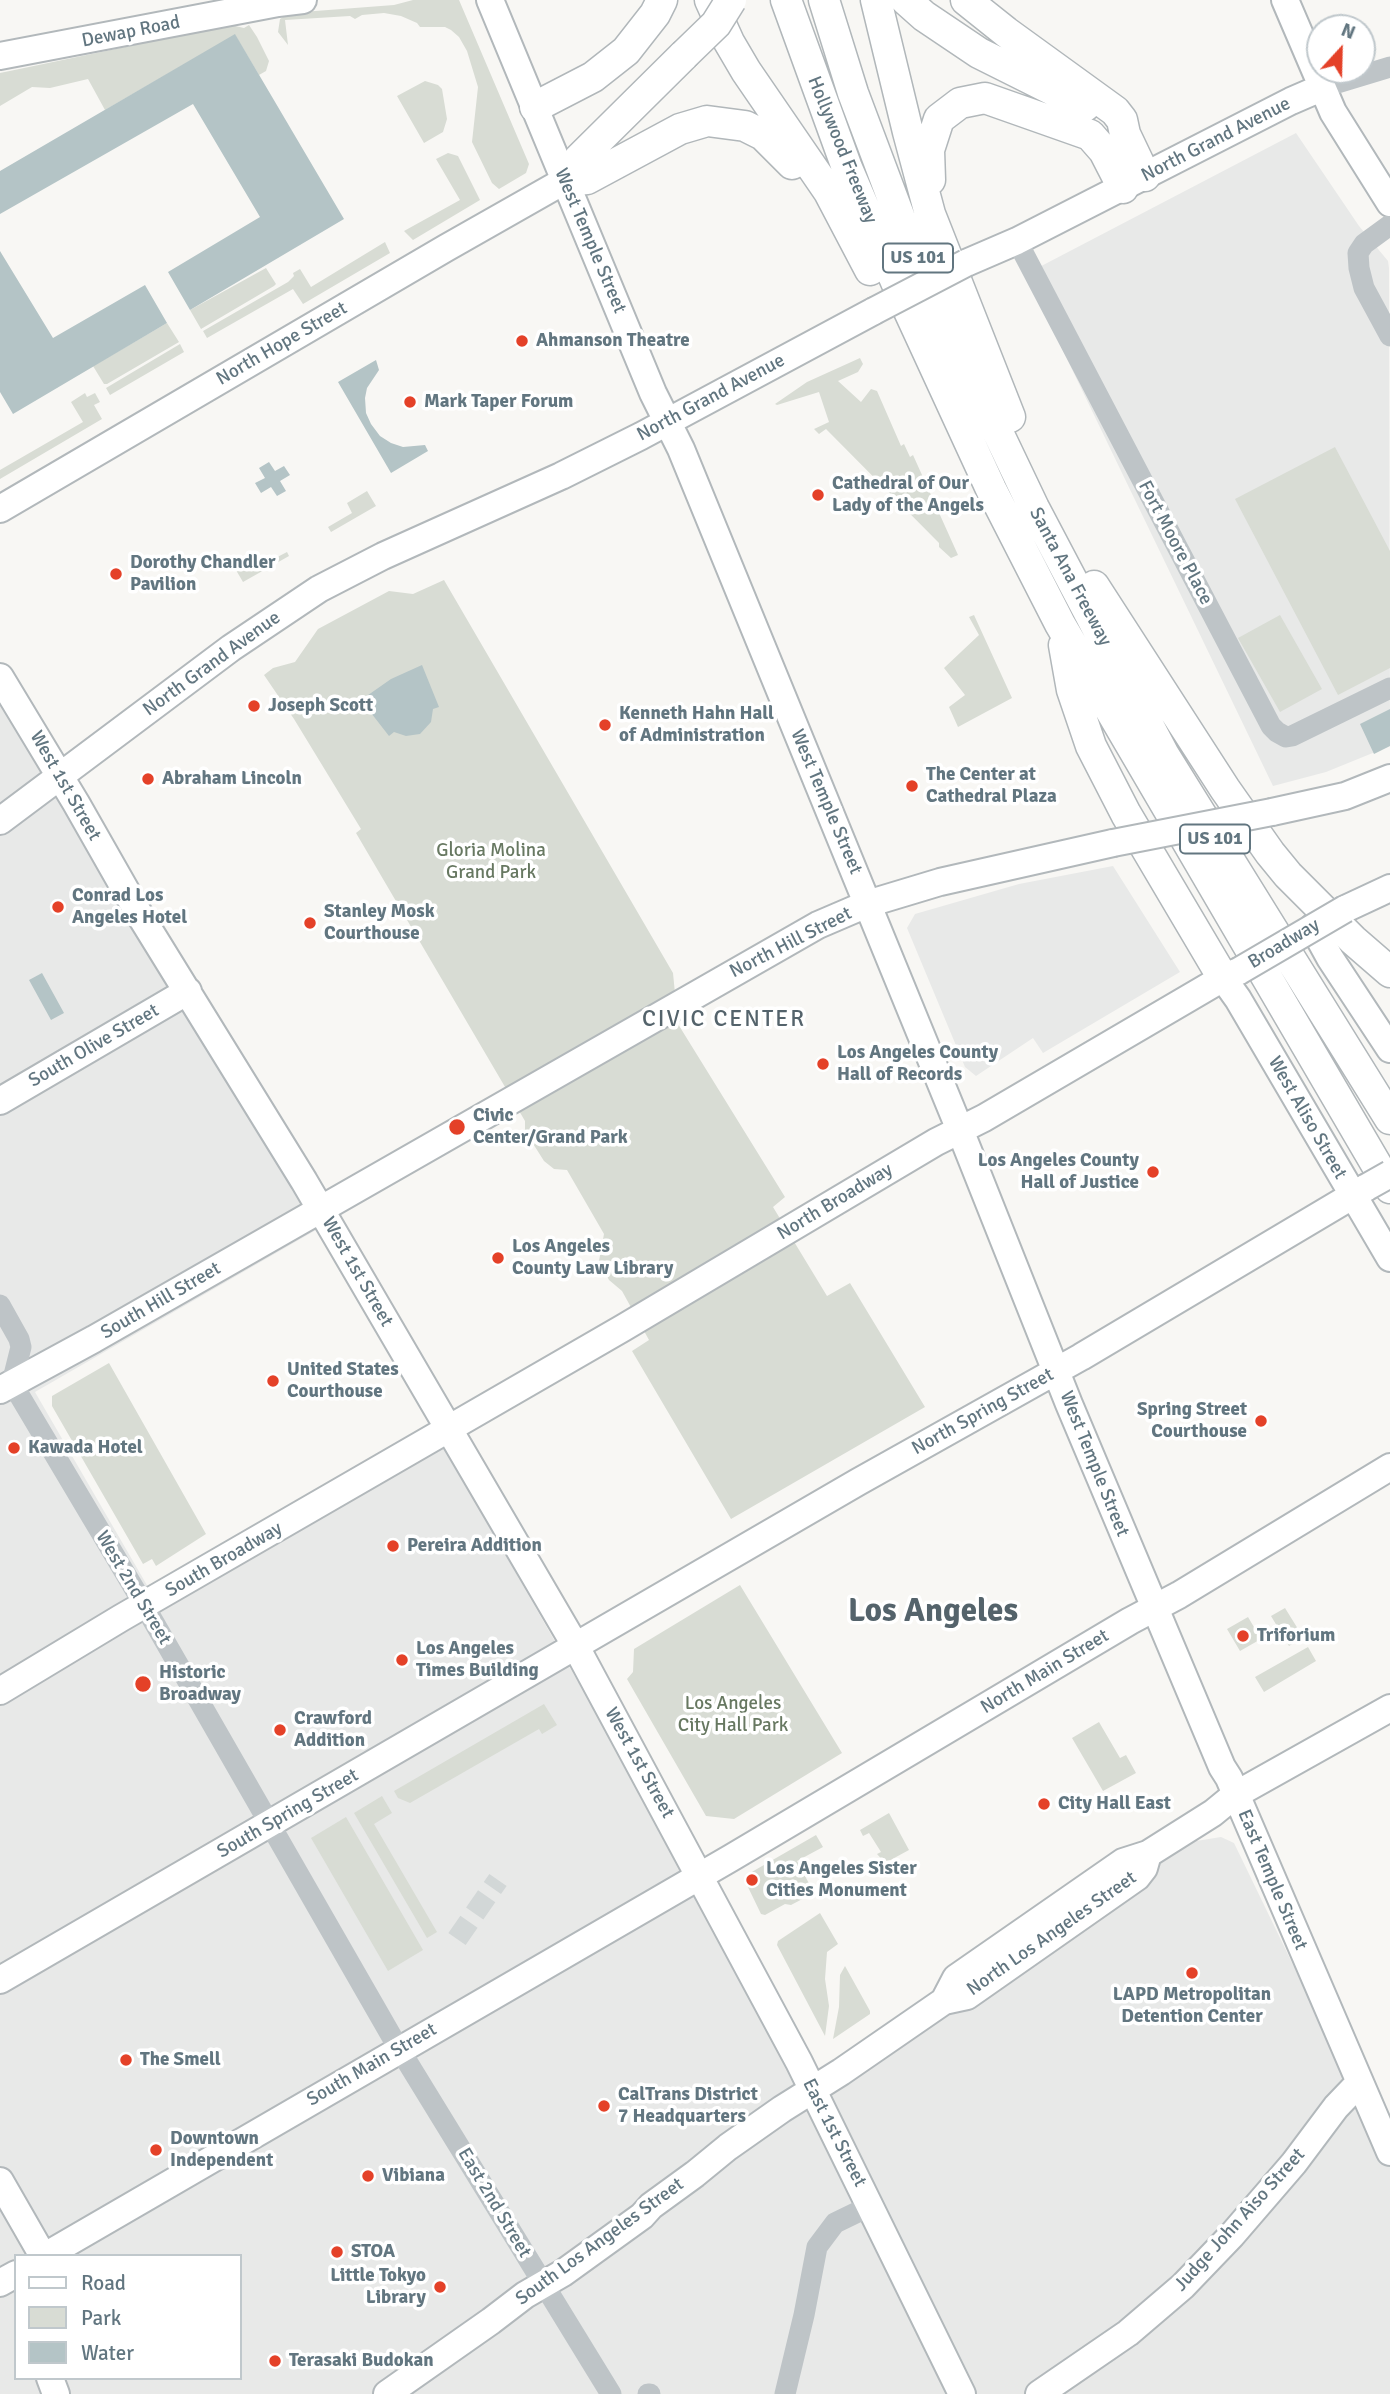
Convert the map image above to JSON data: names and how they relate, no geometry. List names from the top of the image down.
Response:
{
  "streets": {
    "highway": ["Hollywood Freeway", "US 101", "Santa Ana Freeway"],
    "main road": [
      "Dewap Road",
      "North Grand Avenue",
      "West Temple Street",
      "North Hope Street",
      "West 1st Street",
      "North Hill Street",
      "Broadway",
      "South Olive Street",
      "West Aliso Street",
      "North Broadway",
      "South Hill Street",
      "North Spring Street",
      "South Broadway",
      "North Main Street",
      "South Spring Street",
      "East Temple Street",
      "North Los Angeles Street",
      "South Main Street",
      "East 1st Street",
      "Judge John Aiso Street",
      "South Los Angeles Street"
    ],
    "street": ["Fort Moore Place", "West 2nd Street", "East 2nd Street"]
  },
  "crossings": [
    ["North Grand Avenue", "West Temple Street"],
    ["North Grand Avenue", "Fort Moore Place"],
    ["North Grand Avenue", "West 1st Street"],
    ["Hollywood Freeway", "Santa Ana Freeway"],
    ["West Temple Street", "North Hope Street"],
    ["West Temple Street", "North Hill Street"],
    ["West Temple Street", "North Broadway"],
    ["West Temple Street", "North Spring Street"],
    ["West Temple Street", "North Main Street"],
    ["West Temple Street", "East Temple Street"],
    ["Santa Ana Freeway", "West Aliso Street"],
    ["Santa Ana Freeway", "North Spring Street"],
    ["West 1st Street", "North Hill Street"],
    ["West 1st Street", "South Olive Street"],
    ["West 1st Street", "North Broadway"],
    ["West 1st Street", "South Hill Street"],
    ["West 1st Street", "North Spring Street"],
    ["West 1st Street", "South Broadway"],
    ["West 1st Street", "North Main Street"],
    ["West 1st Street", "South Spring Street"],
    ["West 1st Street", "South Main Street"],
    ["West 1st Street", "East 1st Street"],
    ["North Hill Street", "South Hill Street"],
    ["Broadway", "West Aliso Street"],
    ["Broadway", "North Broadway"],
    ["West Aliso Street", "North Broadway"],
    ["West Aliso Street", "North Spring Street"],
    ["North Broadway", "South Broadway"],
    ["South Hill Street", "West 2nd Street"],
    ["North Spring Street", "South Spring Street"],
    ["South Broadway", "West 2nd Street"],
    ["West 2nd Street", "South Spring Street"],
    ["West 2nd Street", "South Main Street"],
    ["West 2nd Street", "East 2nd Street"],
    ["North Main Street", "East Temple Street"],
    ["North Main Street", "South Main Street"],
    ["North Main Street", "East 1st Street"],
    ["East Temple Street", "North Los Angeles Street"],
    ["East Temple Street", "Judge John Aiso Street"],
    ["North Los Angeles Street", "East 1st Street"],
    ["North Los Angeles Street", "South Los Angeles Street"],
    ["South Main Street", "East 1st Street"],
    ["South Main Street", "East 2nd Street"],
    ["East 1st Street", "South Los Angeles Street"],
    ["East 2nd Street", "South Los Angeles Street"]
  ],
  "districts": ["CIVIC CENTER", "Los Angeles"],
  "parks": ["Gloria Molina Grand Park", "Los Angeles City Hall Park"],
  "places": [
    "Ahmanson Theatre",
    "Mark Taper Forum",
    "Cathedral of Our Lady of the Angels",
    "Dorothy Chandler Pavilion",
    "Joseph Scott",
    "Kenneth Hahn Hall of Administration",
    "Abraham Lincoln",
    "The Center at Cathedral Plaza",
    "Conrad Los Angeles Hotel",
    "Stanley Mosk Courthouse",
    "Los Angeles County Hall of Records",
    "Civic Center/Grand Park",
    "Los Angeles County Hall of Justice",
    "Los Angeles County Law Library",
    "United States Courthouse",
    "Spring Street Courthouse",
    "Kawada Hotel",
    "Pereira Addition",
    "Triforium",
    "Los Angeles Times Building",
    "Historic Broadway",
    "Crawford Addition",
    "City Hall East",
    "Los Angeles Sister Cities Monument",
    "LAPD Metropolitan Detention Center",
    "The Smell",
    "CalTrans District 7 Headquarters",
    "Downtown Independent",
    "Vibiana",
    "STOA",
    "Little Tokyo Library",
    "Terasaki Budokan"
  ],
  "legend": ["Road", "Park", "Water"],
  "north": "top"
}
